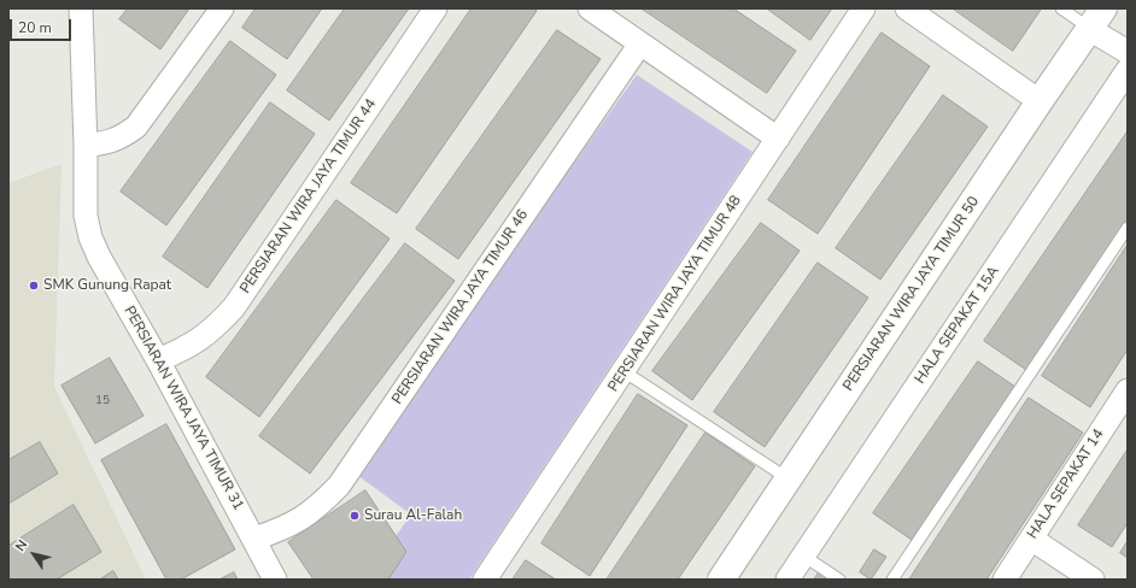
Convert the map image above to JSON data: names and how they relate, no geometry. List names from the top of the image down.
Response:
{
  "streets": {
    "street": [
      "PERSIARAN WIRA JAYA TIMUR 44",
      "PERSIARAN WIRA JAYA TIMUR 48",
      "PERSIARAN WIRA JAYA TIMUR 50",
      "PERSIARAN WIRA JAYA TIMUR 46",
      "HALA SEPAKAT 15A",
      "PERSIARAN WIRA JAYA TIMUR 31",
      "HALA SEPAKAT 14"
    ]
  },
  "crossings": [
    ["PERSIARAN WIRA JAYA TIMUR 44", "PERSIARAN WIRA JAYA TIMUR 31"],
    ["PERSIARAN WIRA JAYA TIMUR 46", "PERSIARAN WIRA JAYA TIMUR 31"]
  ],
  "places": ["SMK Gunung Rapat", "Surau Al-Falah"],
  "house_numbers": ["15"],
  "scale_bar": "20 m",
  "north": "top left"
}
